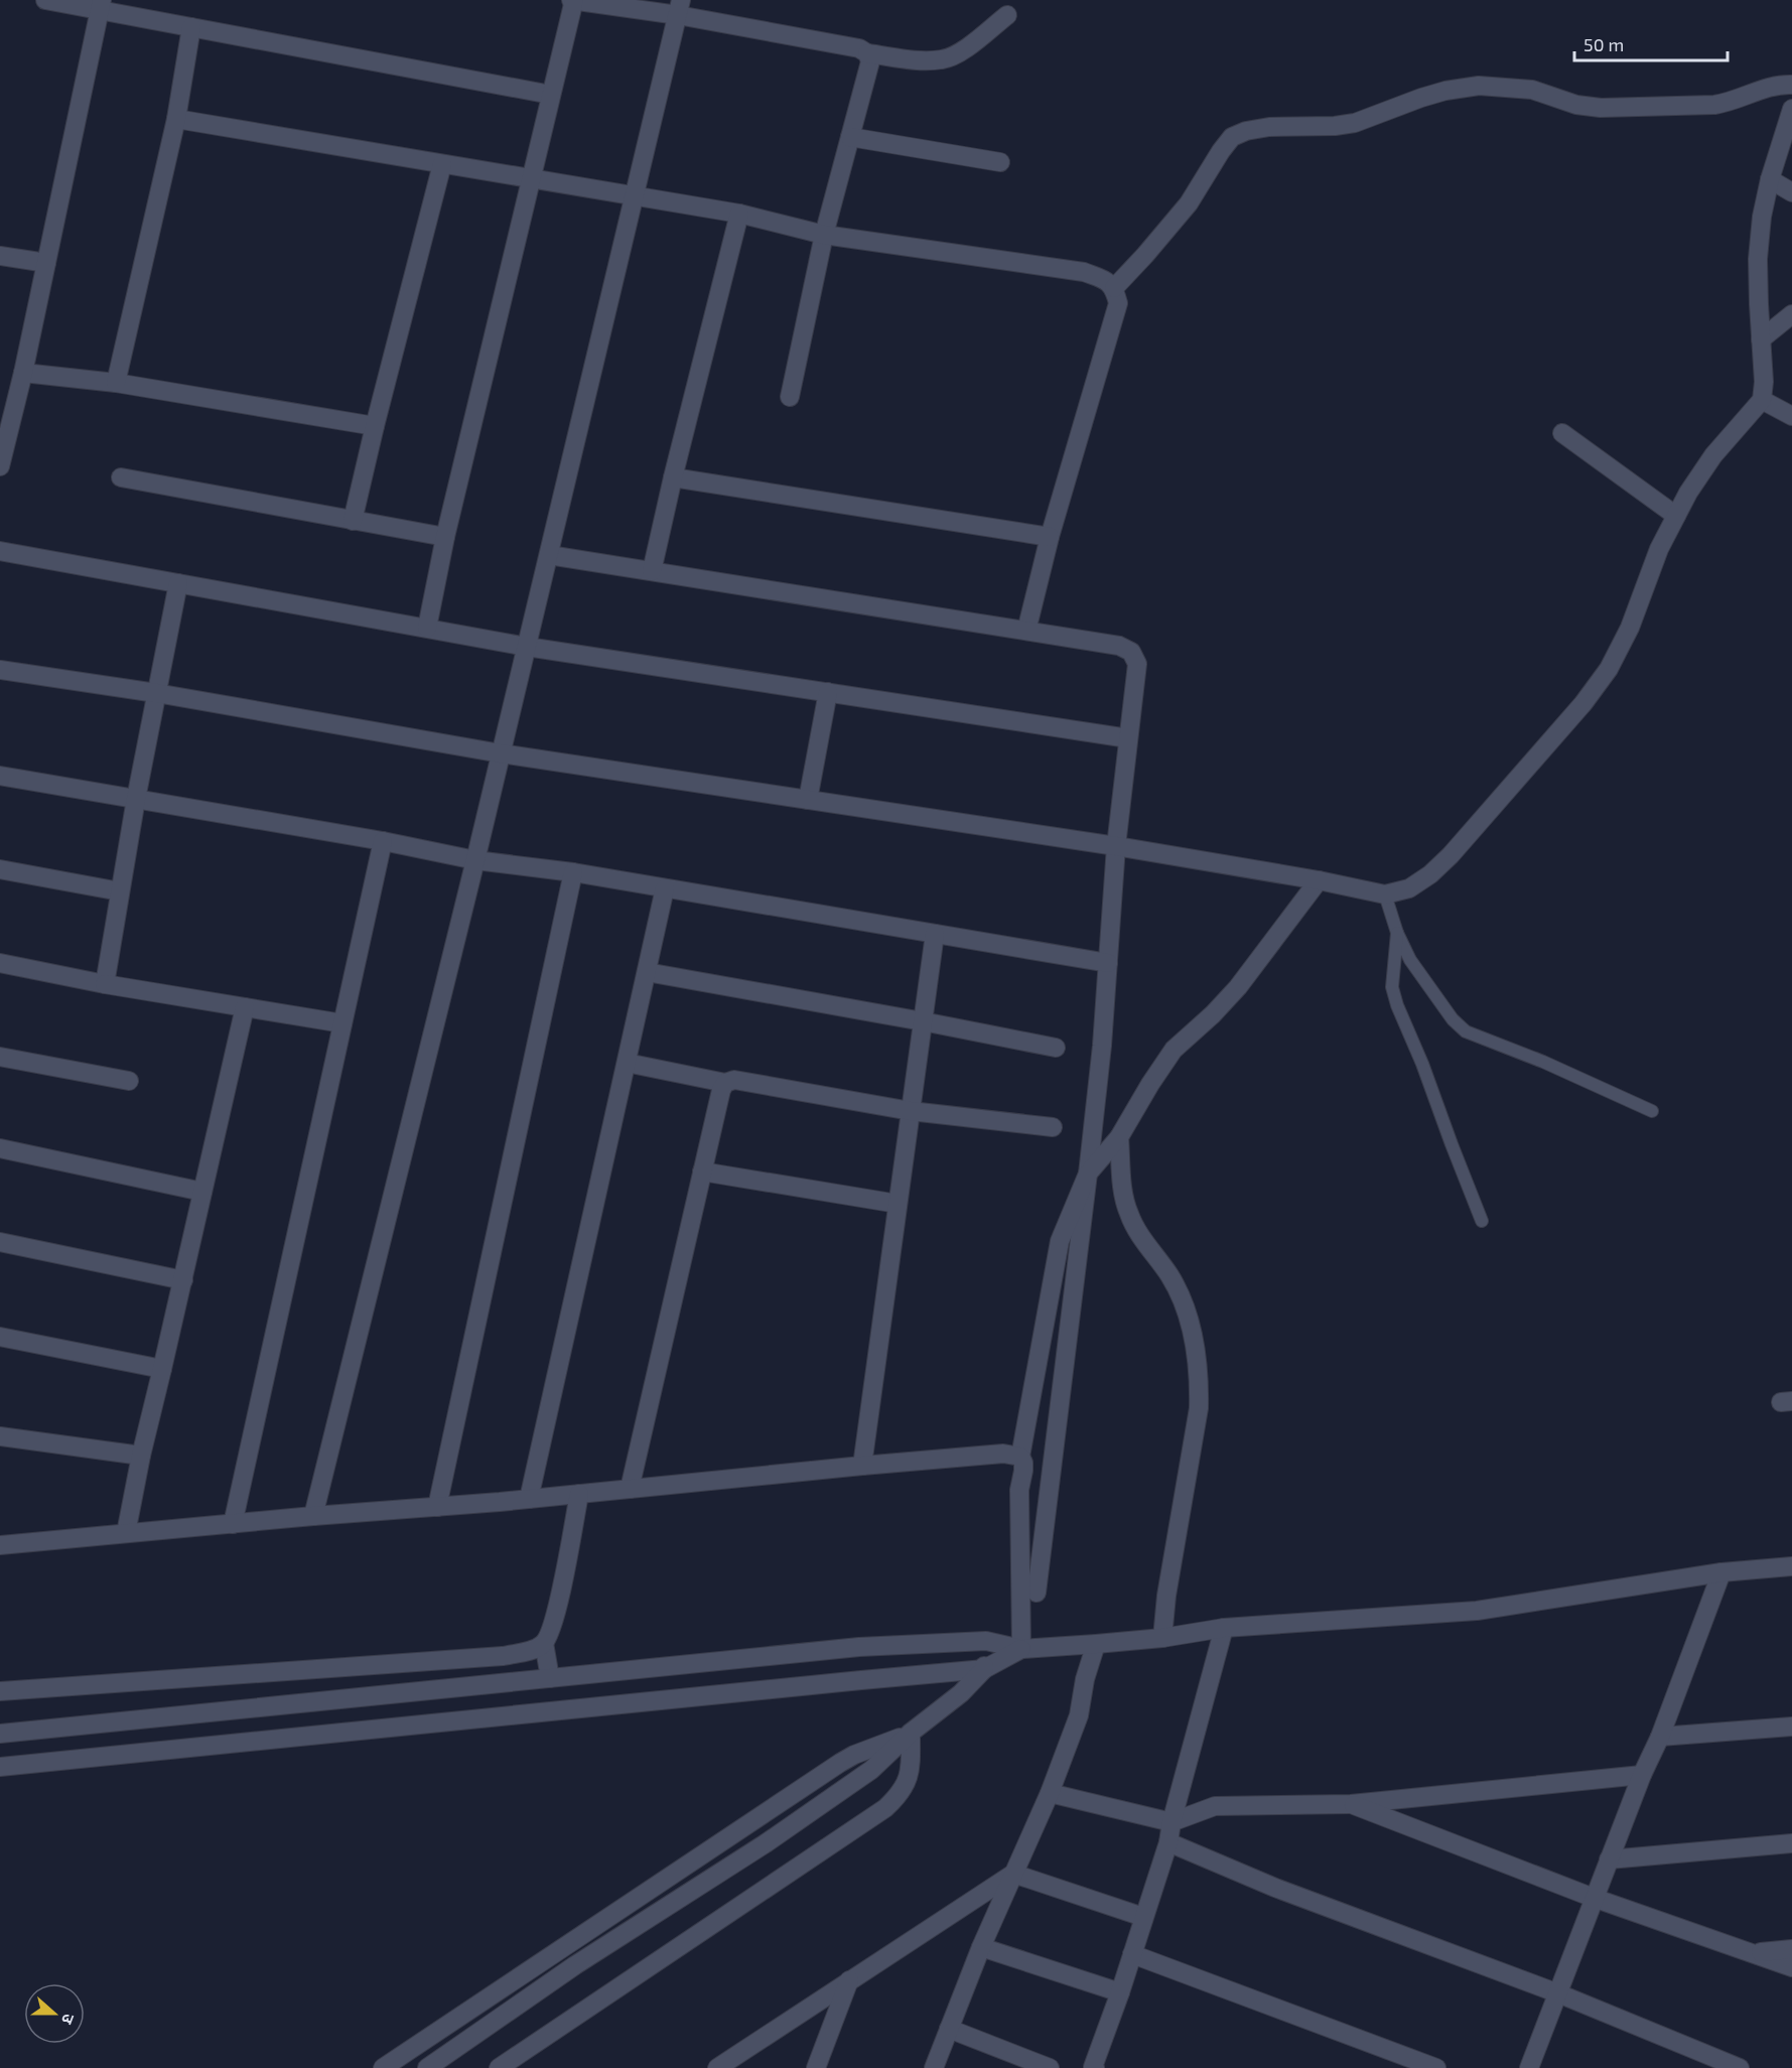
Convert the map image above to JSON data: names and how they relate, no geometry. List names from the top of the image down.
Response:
{
  "scale_bar": "50 m",
  "north": "right"
}
